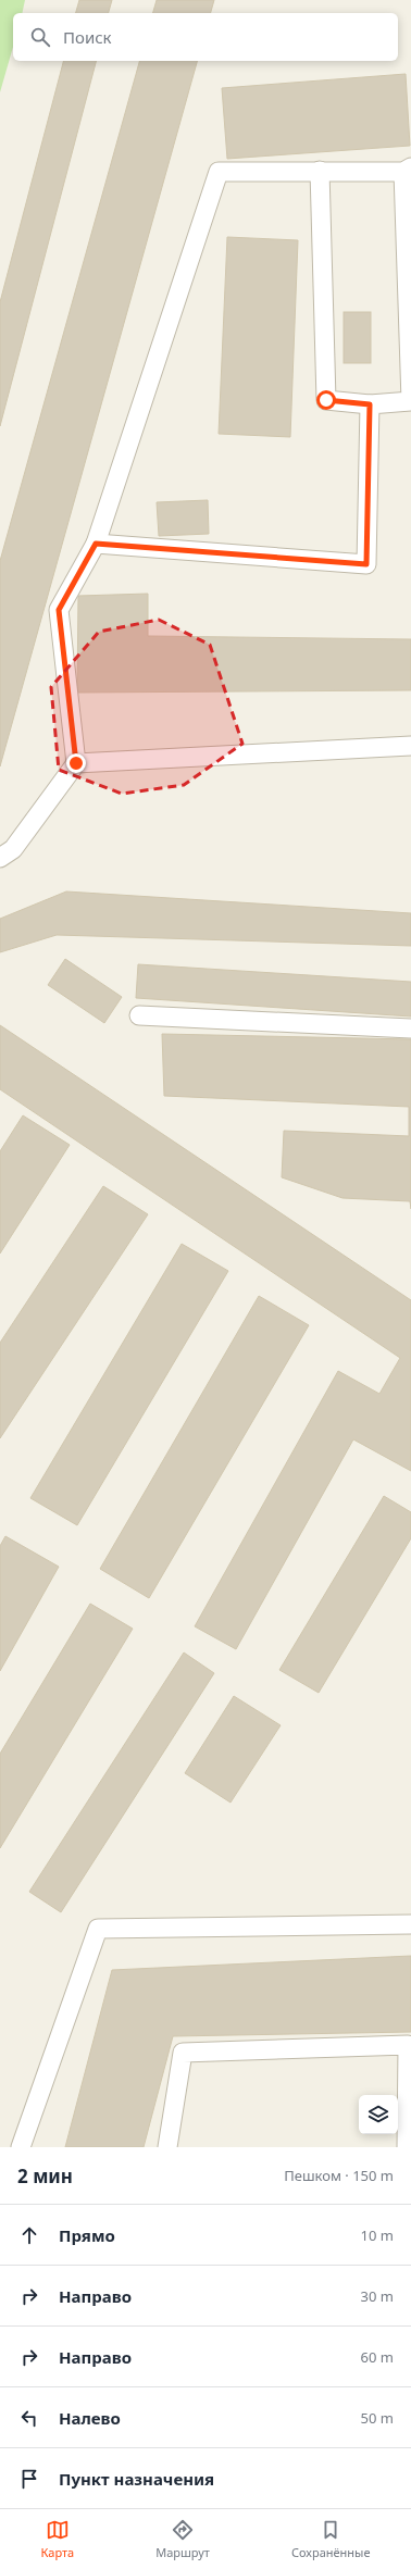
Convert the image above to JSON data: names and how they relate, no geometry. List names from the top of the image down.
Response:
{
  "page": {
    "search": "Поиск",
    "heading": ["2 мин", "Пешком · 150 m"],
    "list": [
      ["Прямо", "10 m"],
      ["Направо", "30 m"],
      ["Направо", "60 m"],
      ["Налево", "50 m"],
      "Пункт назначения"
    ],
    "nav": ["Карта", "Маршрут", "Сохранённые"]
  }
}
